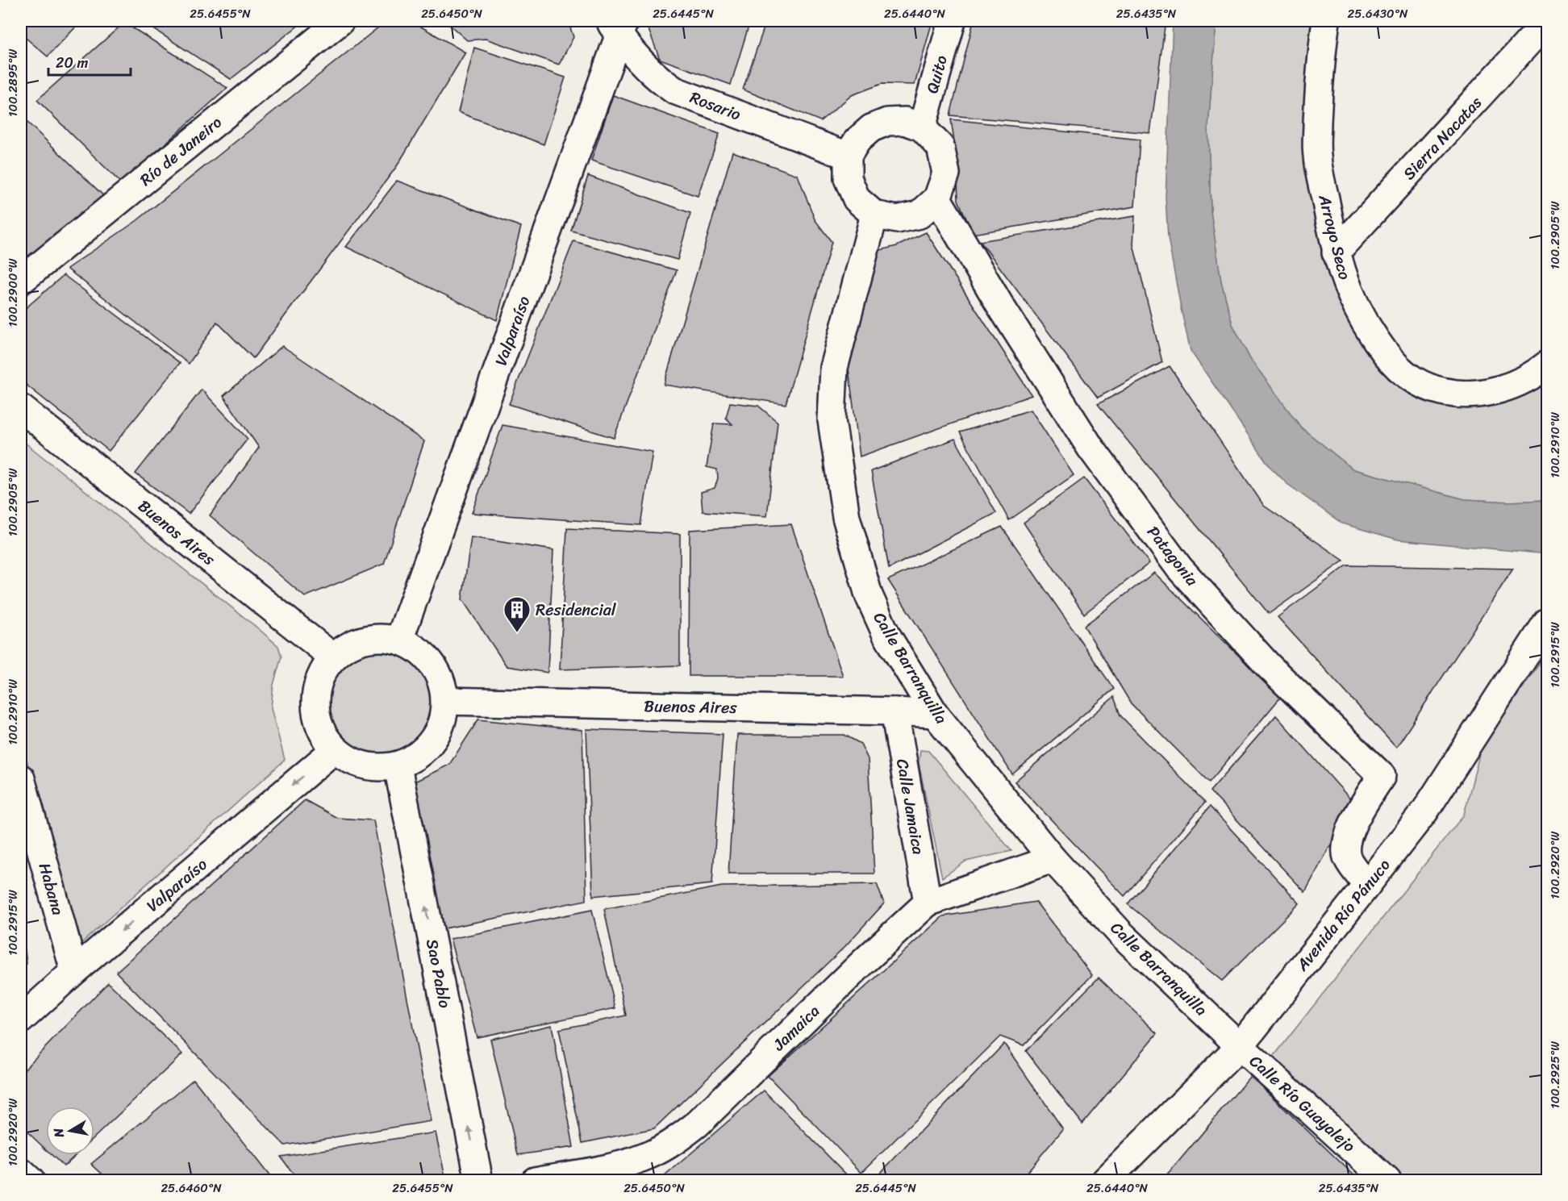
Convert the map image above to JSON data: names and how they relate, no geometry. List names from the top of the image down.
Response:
{
  "streets": {
    "street": [
      "Quito",
      "Rosario",
      "Sierra Nacatas",
      "Río de Janeiro",
      "Arroyo Seco",
      "Valparaíso",
      "Buenos Aires",
      "Patagonia",
      "Calle Barranquilla",
      "Calle Jamaica",
      "Habana",
      "Avenida Río Pánuco",
      "Sao Pablo",
      "Jamaica",
      "Calle Río Guayalejo"
    ]
  },
  "crossings": [
    ["Quito", "Rosario"],
    ["Quito", "Patagonia"],
    ["Quito", "Calle Barranquilla"],
    ["Rosario", "Valparaíso"],
    ["Rosario", "Patagonia"],
    ["Rosario", "Calle Barranquilla"],
    ["Sierra Nacatas", "Arroyo Seco"],
    ["Valparaíso", "Buenos Aires"],
    ["Valparaíso", "Habana"],
    ["Valparaíso", "Sao Pablo"],
    ["Buenos Aires", "Calle Barranquilla"],
    ["Buenos Aires", "Calle Jamaica"],
    ["Buenos Aires", "Sao Pablo"],
    ["Patagonia", "Calle Barranquilla"],
    ["Patagonia", "Avenida Río Pánuco"],
    ["Calle Barranquilla", "Avenida Río Pánuco"],
    ["Calle Barranquilla", "Jamaica"],
    ["Calle Barranquilla", "Calle Río Guayalejo"],
    ["Calle Jamaica", "Jamaica"],
    ["Avenida Río Pánuco", "Calle Río Guayalejo"]
  ],
  "one_way": ["Sao Pablo"],
  "places": {
    "building": ["Residencial"]
  },
  "scale_bar": "20 m",
  "north": "left",
  "coordinates": [
    "25.6455°N",
    "25.6450°N",
    "25.6445°N",
    "25.6440°N",
    "25.6435°N",
    "25.6430°N",
    "100.2895°W",
    "100.2905°W",
    "100.2900°W",
    "100.2910°W",
    "100.2915°W",
    "100.2920°W",
    "100.2925°W",
    "25.6460°N"
  ]
}
